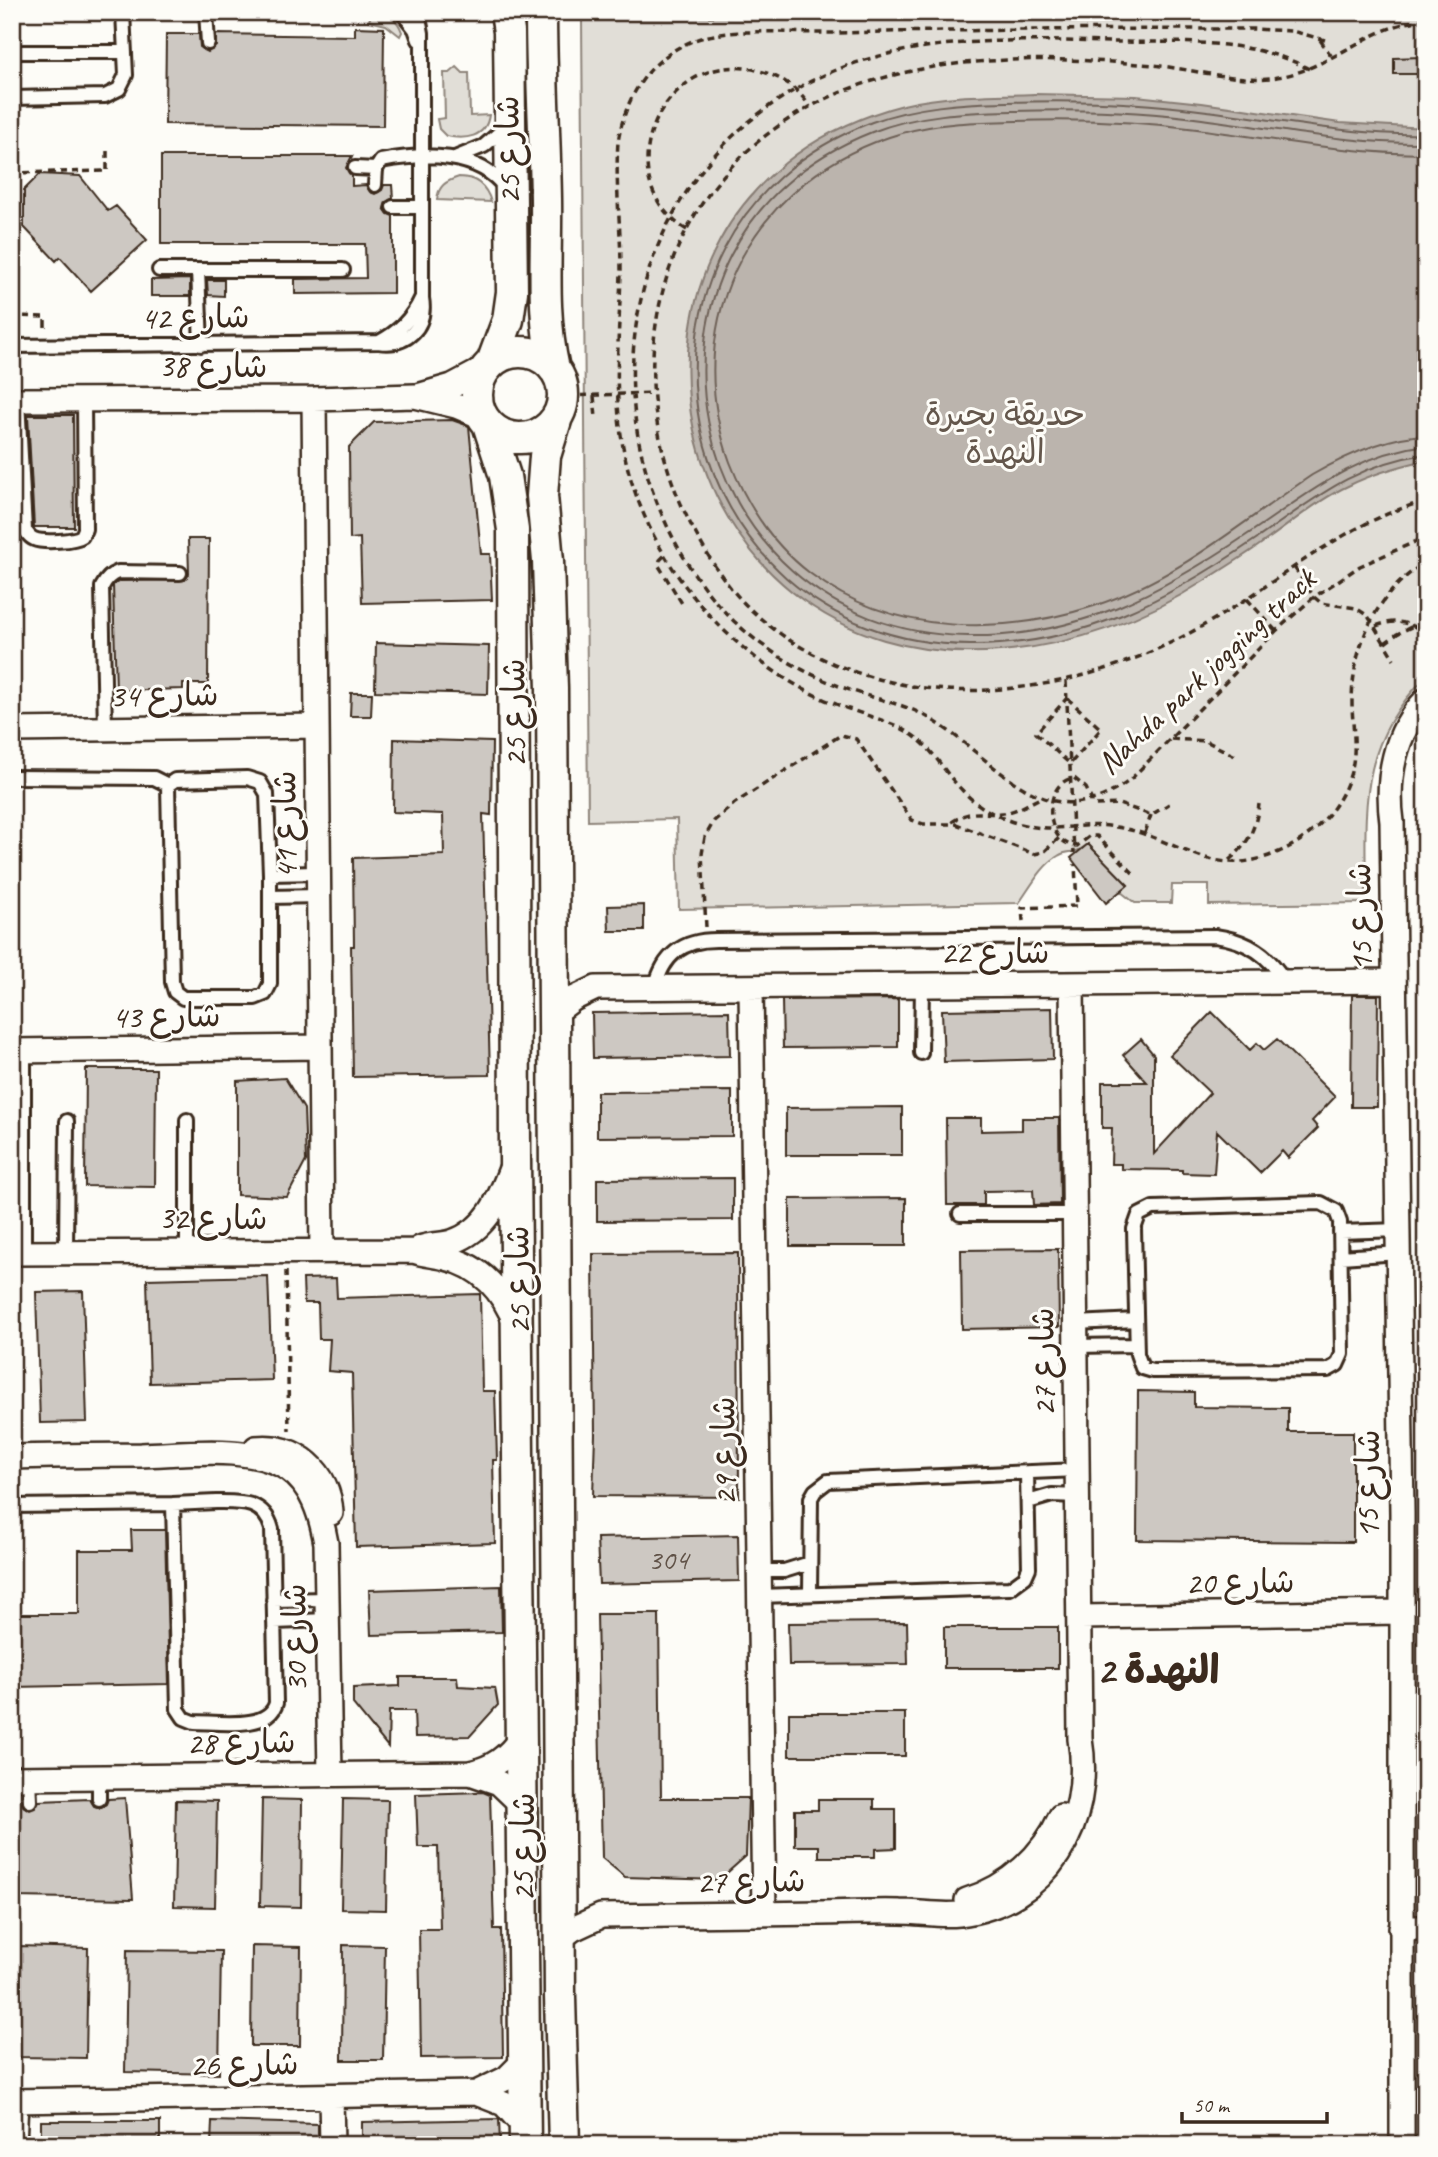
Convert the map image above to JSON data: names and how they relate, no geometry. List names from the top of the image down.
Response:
{
  "streets": {
    "street": [
      "شارع 25",
      "شارع 38",
      "شارع 34",
      "شارع 41",
      "شارع 15",
      "شارع 22",
      "شارع 43",
      "شارع 32",
      "شارع 27",
      "شارع 29",
      "شارع 20",
      "شارع 30",
      "شارع 28",
      "شارع 26"
    ],
    "lane": ["شارع 42"],
    "path": ["Nahda park jogging track"]
  },
  "crossings": [
    ["شارع 25", "شارع 38"],
    ["شارع 25", "شارع 22"],
    ["شارع 25", "شارع 32"],
    ["شارع 25", "شارع 27"],
    ["شارع 25", "شارع 28"],
    ["شارع 25", "شارع 26"],
    ["شارع 38", "شارع 41"],
    ["شارع 34", "شارع 41"],
    ["شارع 41", "شارع 43"],
    ["شارع 41", "شارع 32"],
    ["شارع 15", "شارع 22"],
    ["شارع 15", "شارع 20"],
    ["شارع 22", "شارع 27"],
    ["شارع 22", "شارع 29"],
    ["شارع 27", "شارع 29"],
    ["شارع 27", "شارع 20"],
    ["شارع 30", "شارع 28"]
  ],
  "districts": ["النهدة 2"],
  "parks": ["حديقة بحيرة النهدة"],
  "house_numbers": ["304"],
  "scale_bar": "50 m"
}
